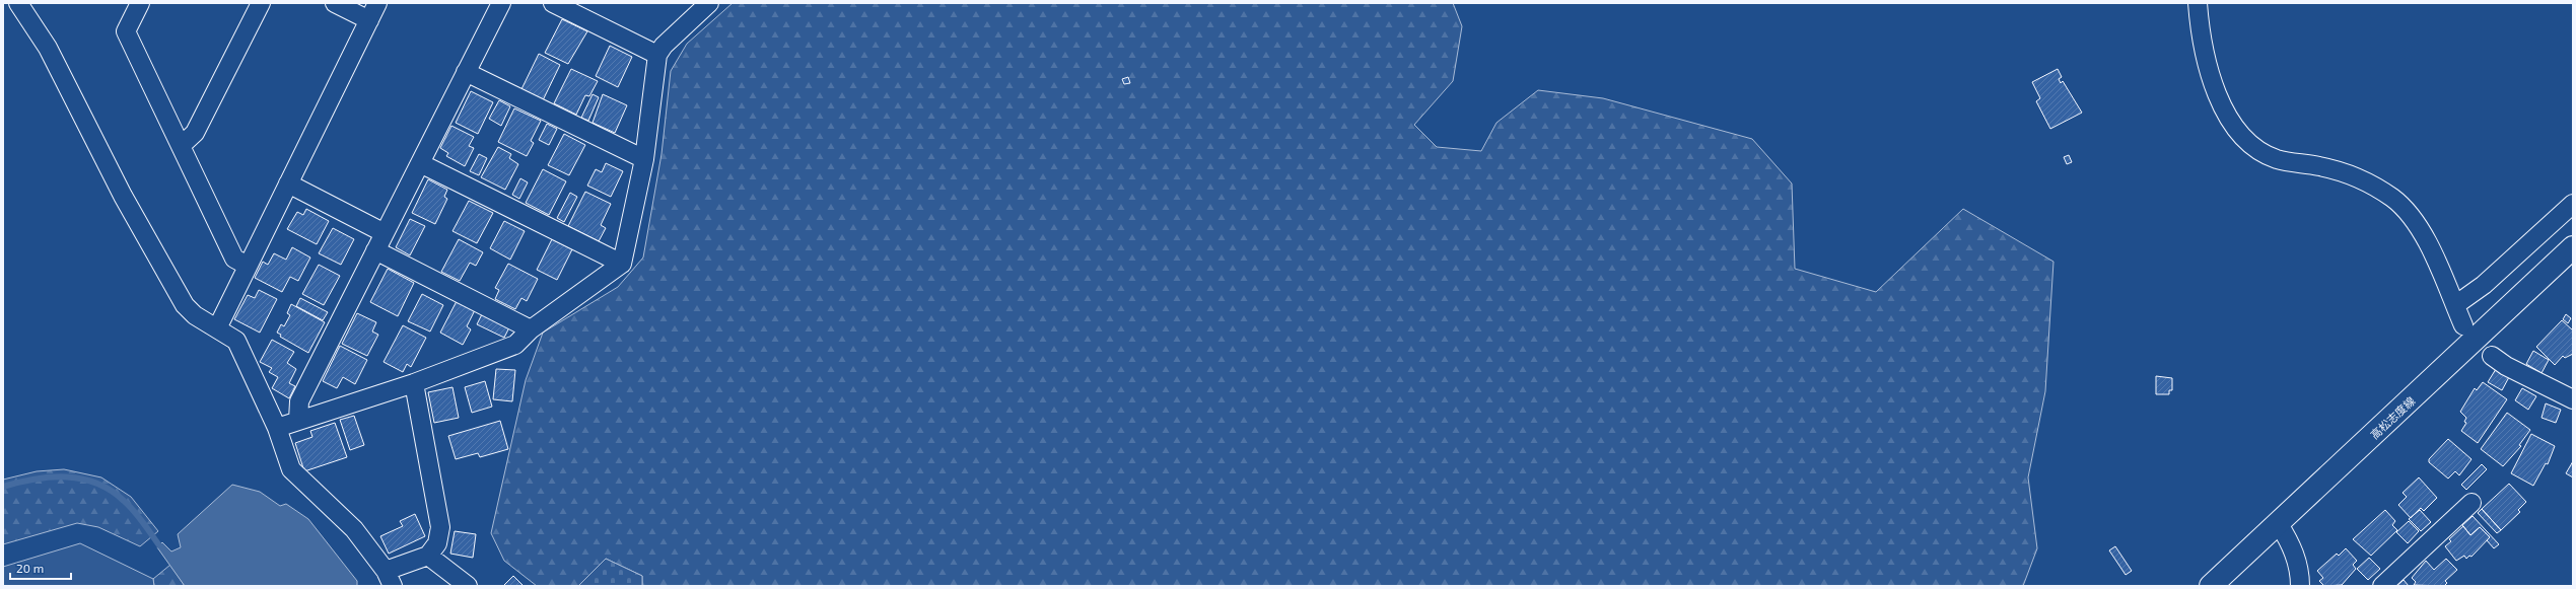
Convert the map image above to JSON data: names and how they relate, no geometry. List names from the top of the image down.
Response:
{
  "streets": {
    "main road": ["高松志度線"]
  },
  "scale_bar": "20 m"
}
